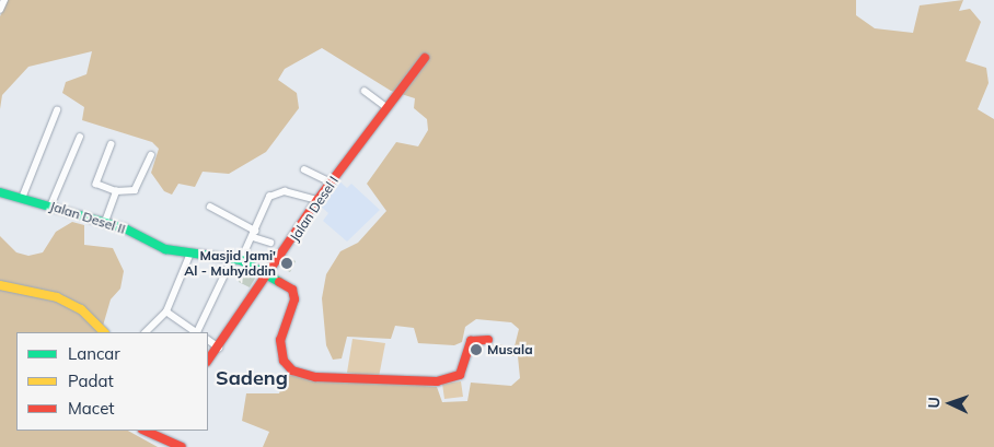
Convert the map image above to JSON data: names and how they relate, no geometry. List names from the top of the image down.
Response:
{
  "streets": {
    "street": ["Jalan Desel I", "Jalan Desel II"]
  },
  "districts": ["Sadeng"],
  "places": ["Masjid Jami' Al - Muhyiddin", "Musala"],
  "legend": ["Lancar", "Padat", "Macet"],
  "north": "left"
}
